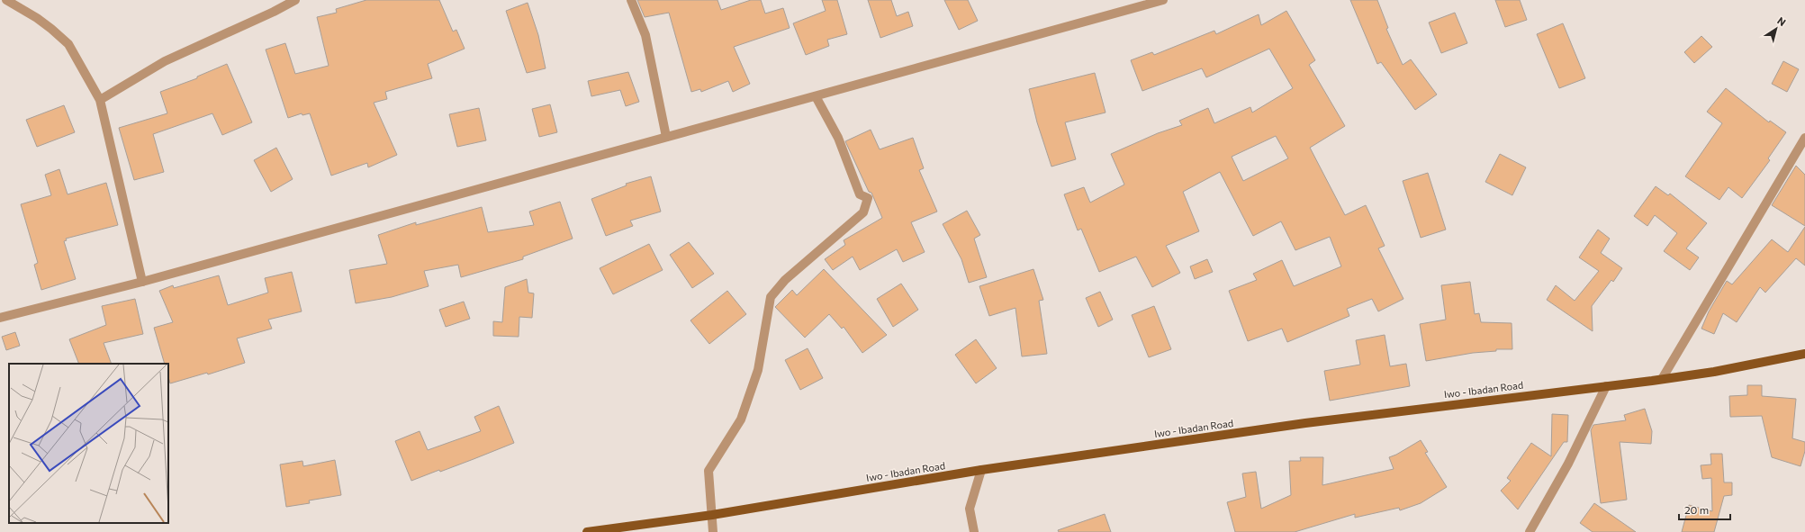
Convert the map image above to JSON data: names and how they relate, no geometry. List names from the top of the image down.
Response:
{
  "streets": {
    "main road": ["Iwo - Ibadan Road"]
  },
  "scale_bar": "20 m",
  "north": "top right"
}
